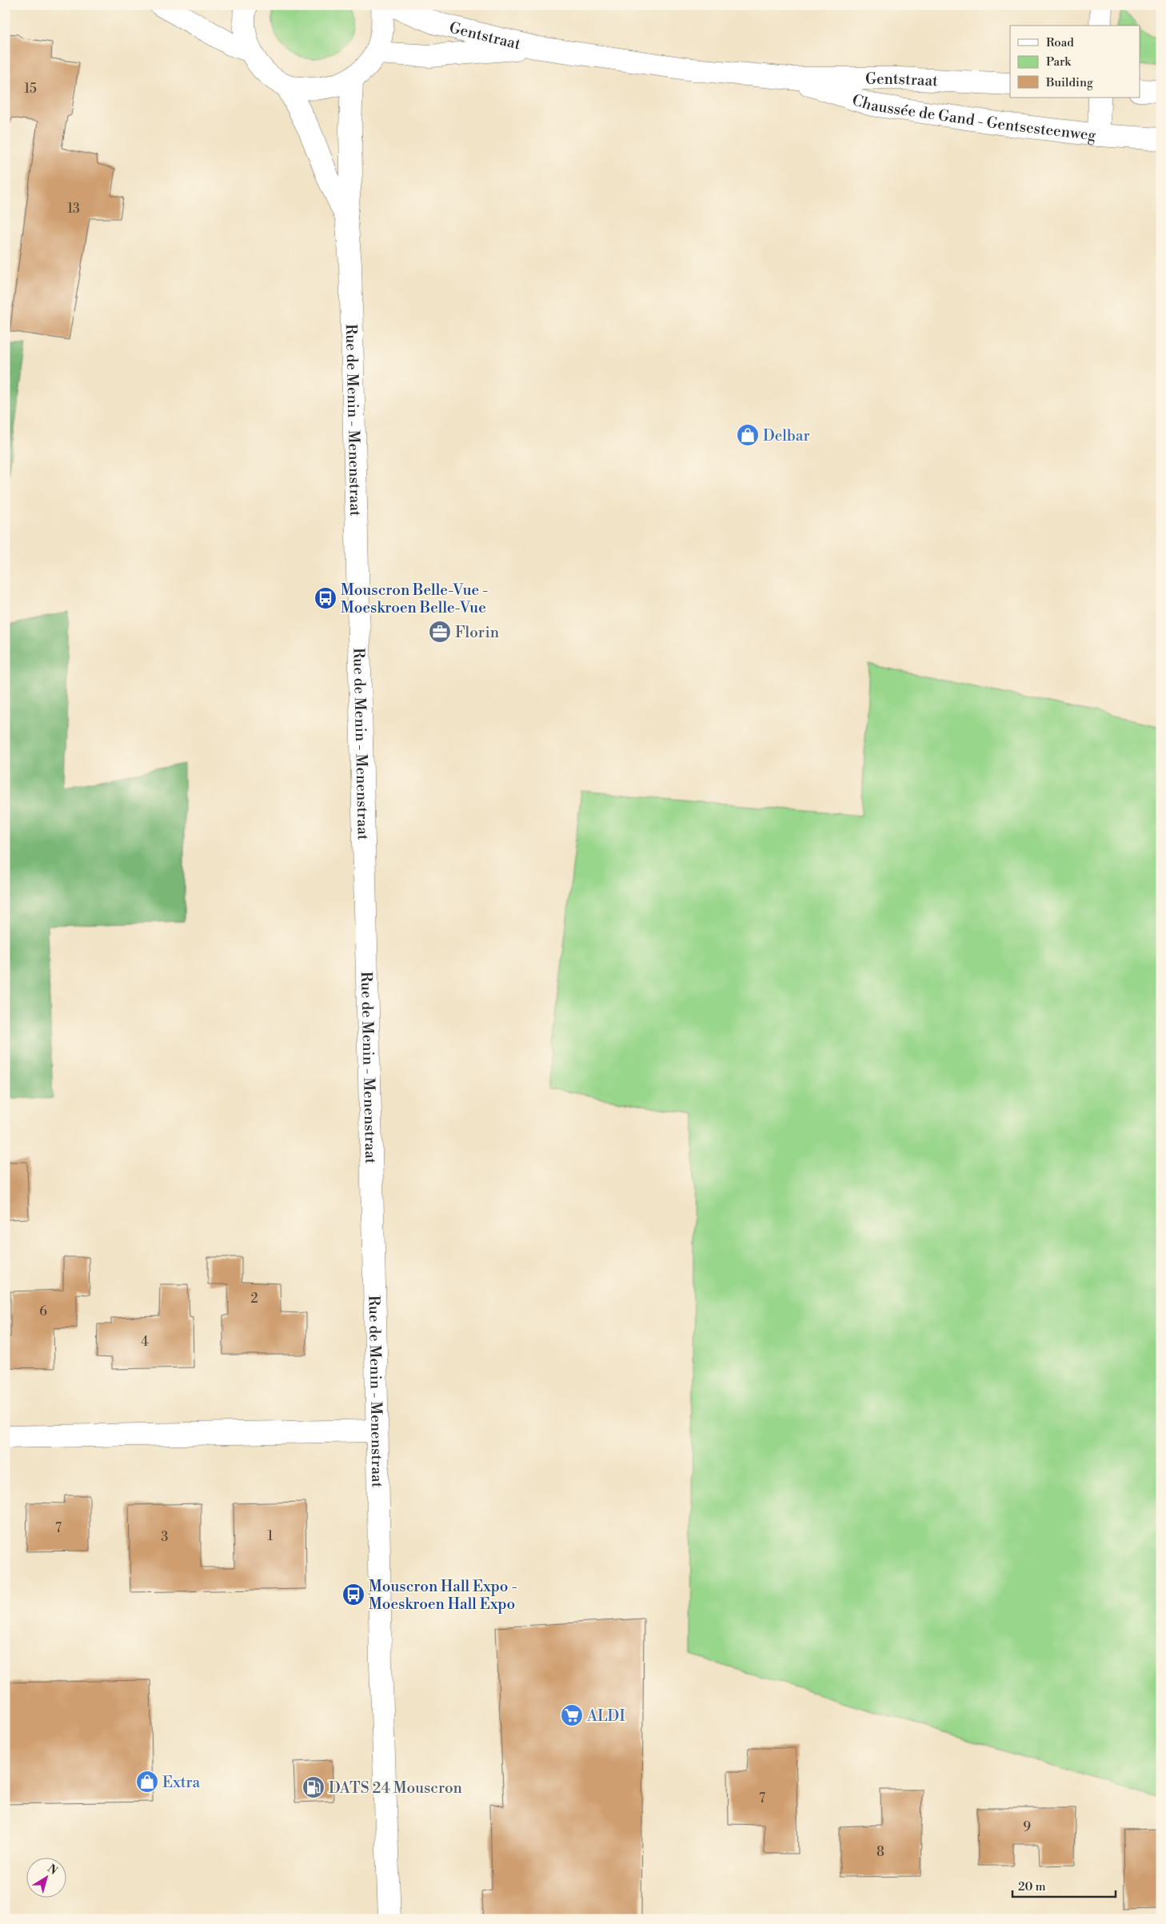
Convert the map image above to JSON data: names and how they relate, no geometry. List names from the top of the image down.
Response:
{
  "streets": {
    "street": ["Gentstraat", "Chaussée de Gand - Gentsesteenweg", "Rue de Menin - Menenstraat"]
  },
  "crossings": [
    ["Gentstraat", "Chaussée de Gand - Gentsesteenweg"]
  ],
  "places": {
    "shop": ["Delbar", "Extra"],
    "bus stop": ["Mouscron Belle-Vue - Moeskroen Belle-Vue", "Mouscron Hall Expo - Moeskroen Hall Expo"],
    "office": ["Florin"],
    "supermarket": ["ALDI"],
    "fuel station": ["DATS 24 Mouscron"]
  },
  "house_numbers": [
    "15",
    "13",
    "2",
    "6",
    "4",
    "7",
    "1",
    "3",
    "7",
    "9",
    "8"
  ],
  "legend": ["Road", "Park", "Building"],
  "scale_bar": "20 m",
  "north": "top right"
}
